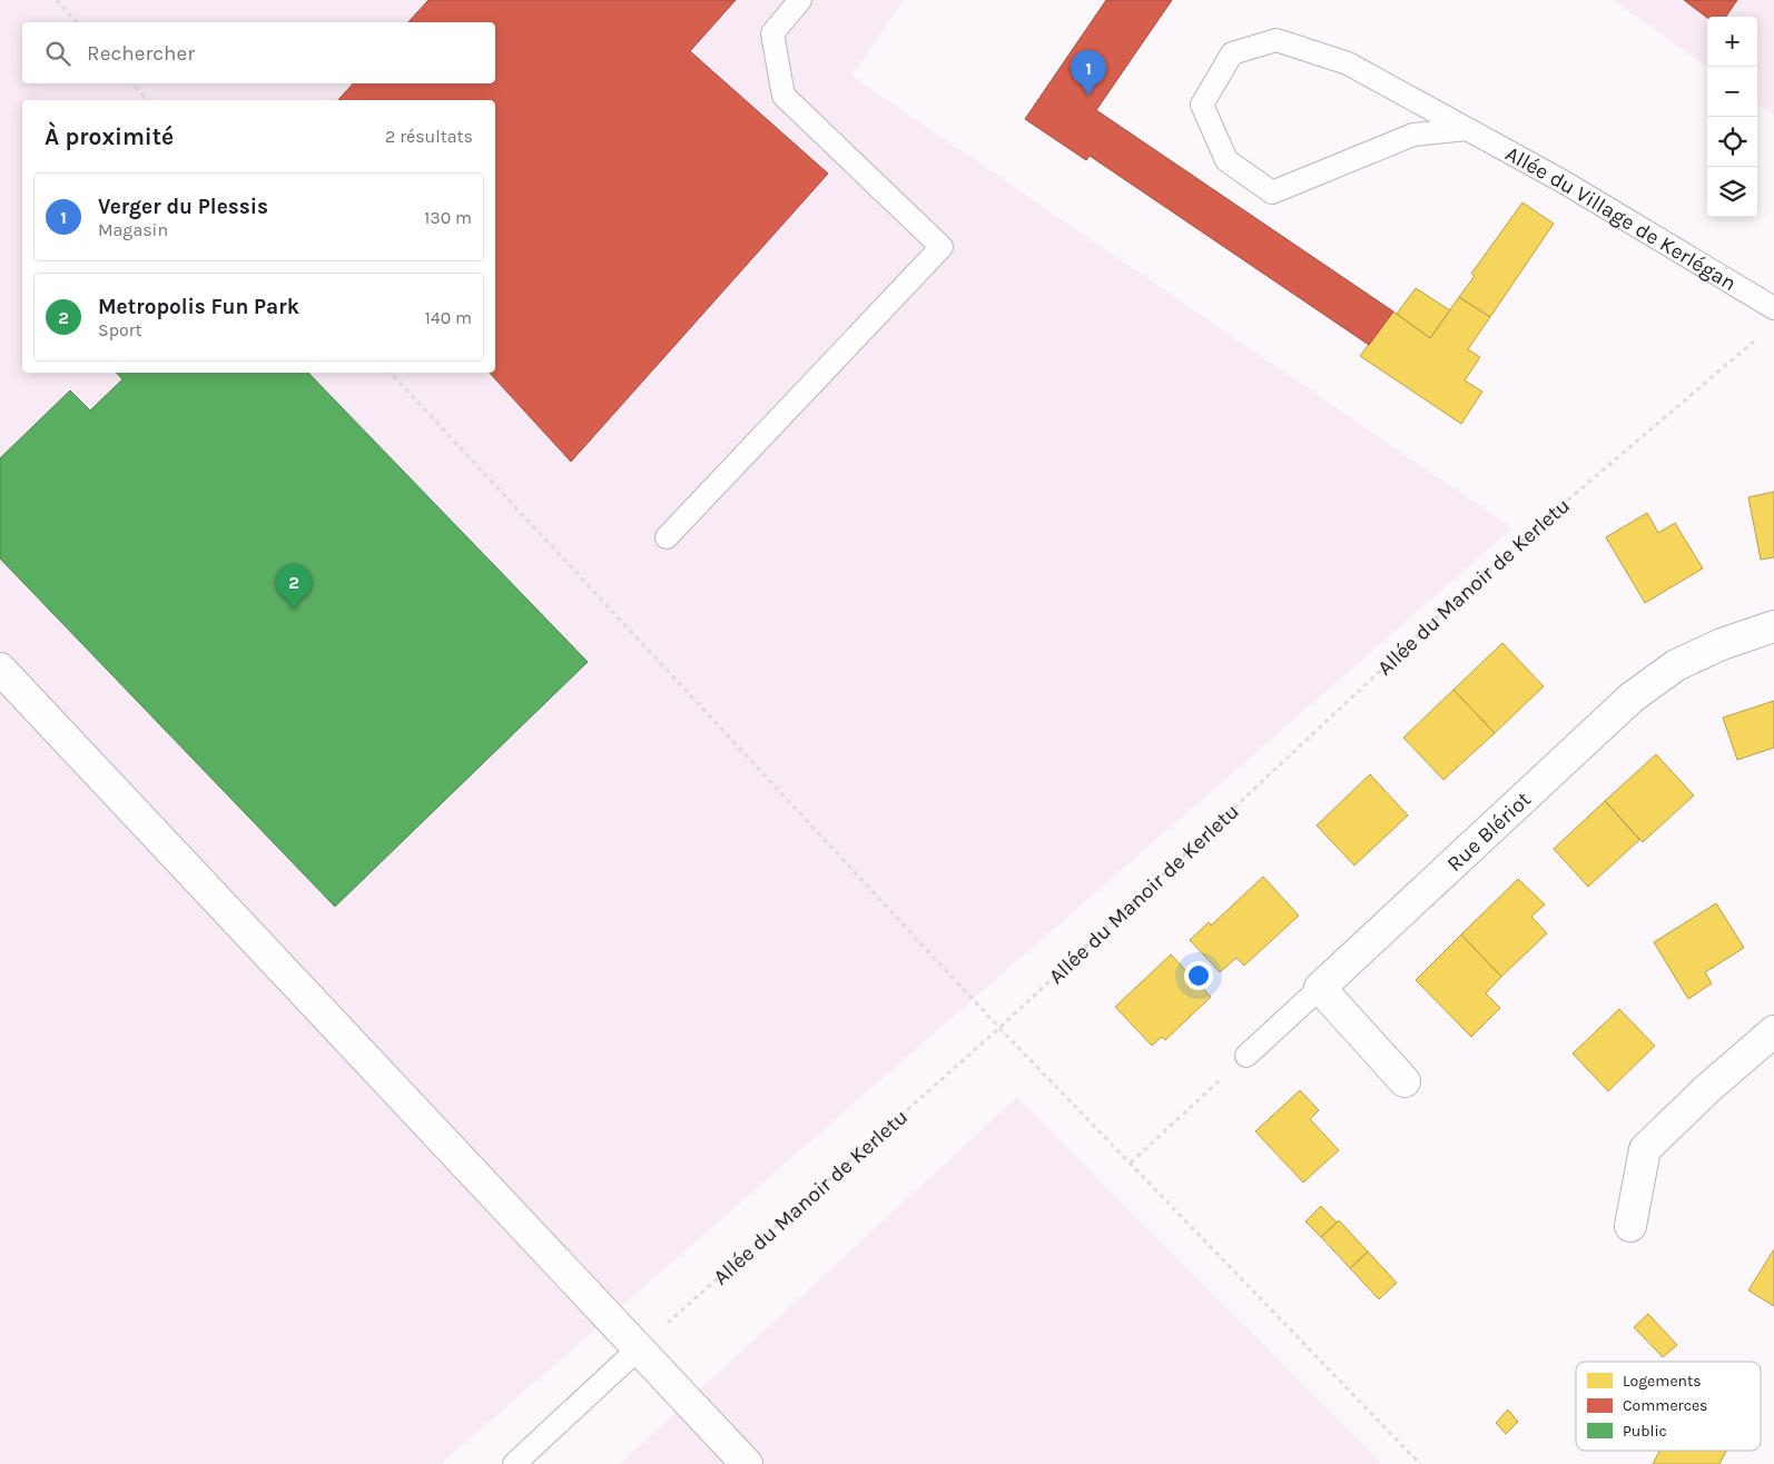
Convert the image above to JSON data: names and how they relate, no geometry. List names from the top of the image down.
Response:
{
  "streets": {
    "street": ["Rue Blériot"],
    "lane": ["Allée du Village de Kerlégan"],
    "path": ["Allée du Manoir de Kerletu"]
  },
  "legend": ["Logements", "Commerces", "Public"],
  "page": {
    "map_buttons": ["+", "−"],
    "search": "Rechercher",
    "pins": ["1", "2"],
    "heading": ["À proximité", "2 résultats"],
    "list": [
      {
        "mark": "1",
        "name": "Verger du Plessis",
        "note": "Magasin",
        "value": "130 m"
      },
      {
        "mark": "2",
        "name": "Metropolis Fun Park",
        "note": "Sport",
        "value": "140 m"
      }
    ]
  }
}
